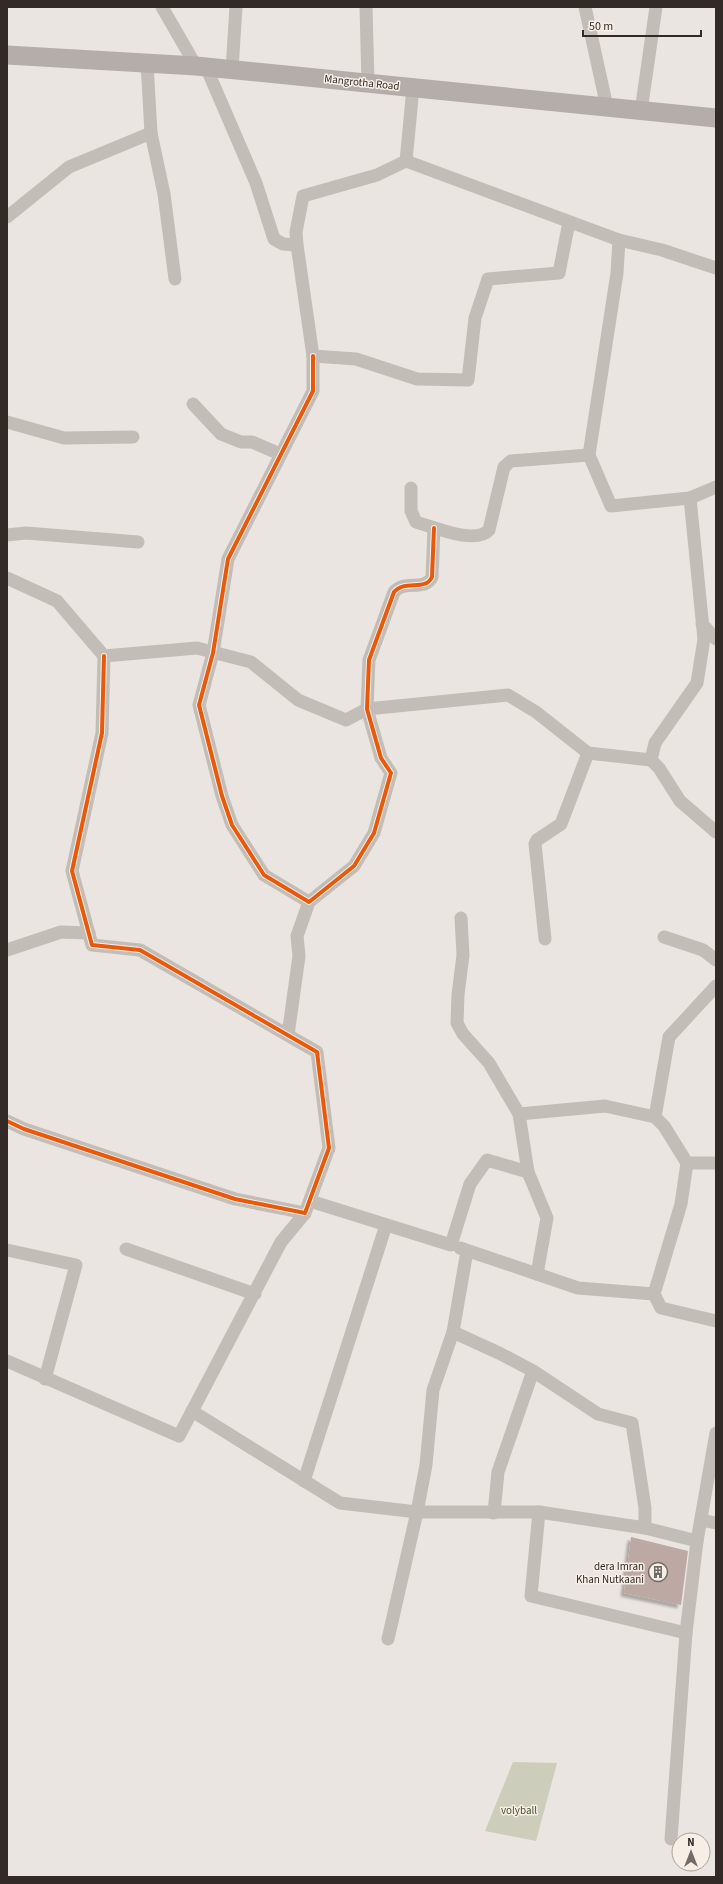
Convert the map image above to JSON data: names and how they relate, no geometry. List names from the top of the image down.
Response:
{
  "streets": {
    "main road": ["Mangrotha Road"]
  },
  "parks": ["volyball"],
  "places": {
    "building": ["dera Imran Khan Nutkaani"]
  },
  "scale_bar": "50 m",
  "north": "top"
}
